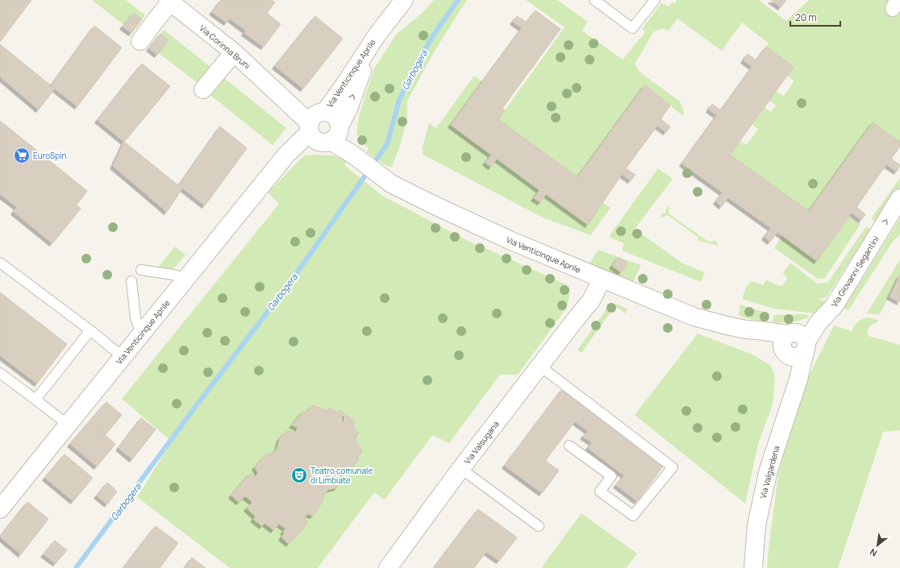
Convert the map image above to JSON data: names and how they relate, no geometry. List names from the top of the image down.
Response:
{
  "streets": {
    "street": [
      "Via Corinna Bruni",
      "Via Venticinque Aprile",
      "Via Giovanni Segantini",
      "Via Valsugana",
      "Via Valgardena"
    ]
  },
  "crossings": [
    ["Via Corinna Bruni", "Via Venticinque Aprile"],
    ["Via Venticinque Aprile", "Via Giovanni Segantini"],
    ["Via Venticinque Aprile", "Via Valsugana"],
    ["Via Venticinque Aprile", "Via Valgardena"],
    ["Via Giovanni Segantini", "Via Valgardena"]
  ],
  "one_way": ["Via Giovanni Segantini"],
  "water": ["Garbogera"],
  "places": {
    "supermarket": ["EuroSpin"],
    "theatre": ["Teatro comunale di Limbiate"]
  },
  "house_numbers": ["1"],
  "scale_bar": "20 m",
  "north": "bottom left"
}
